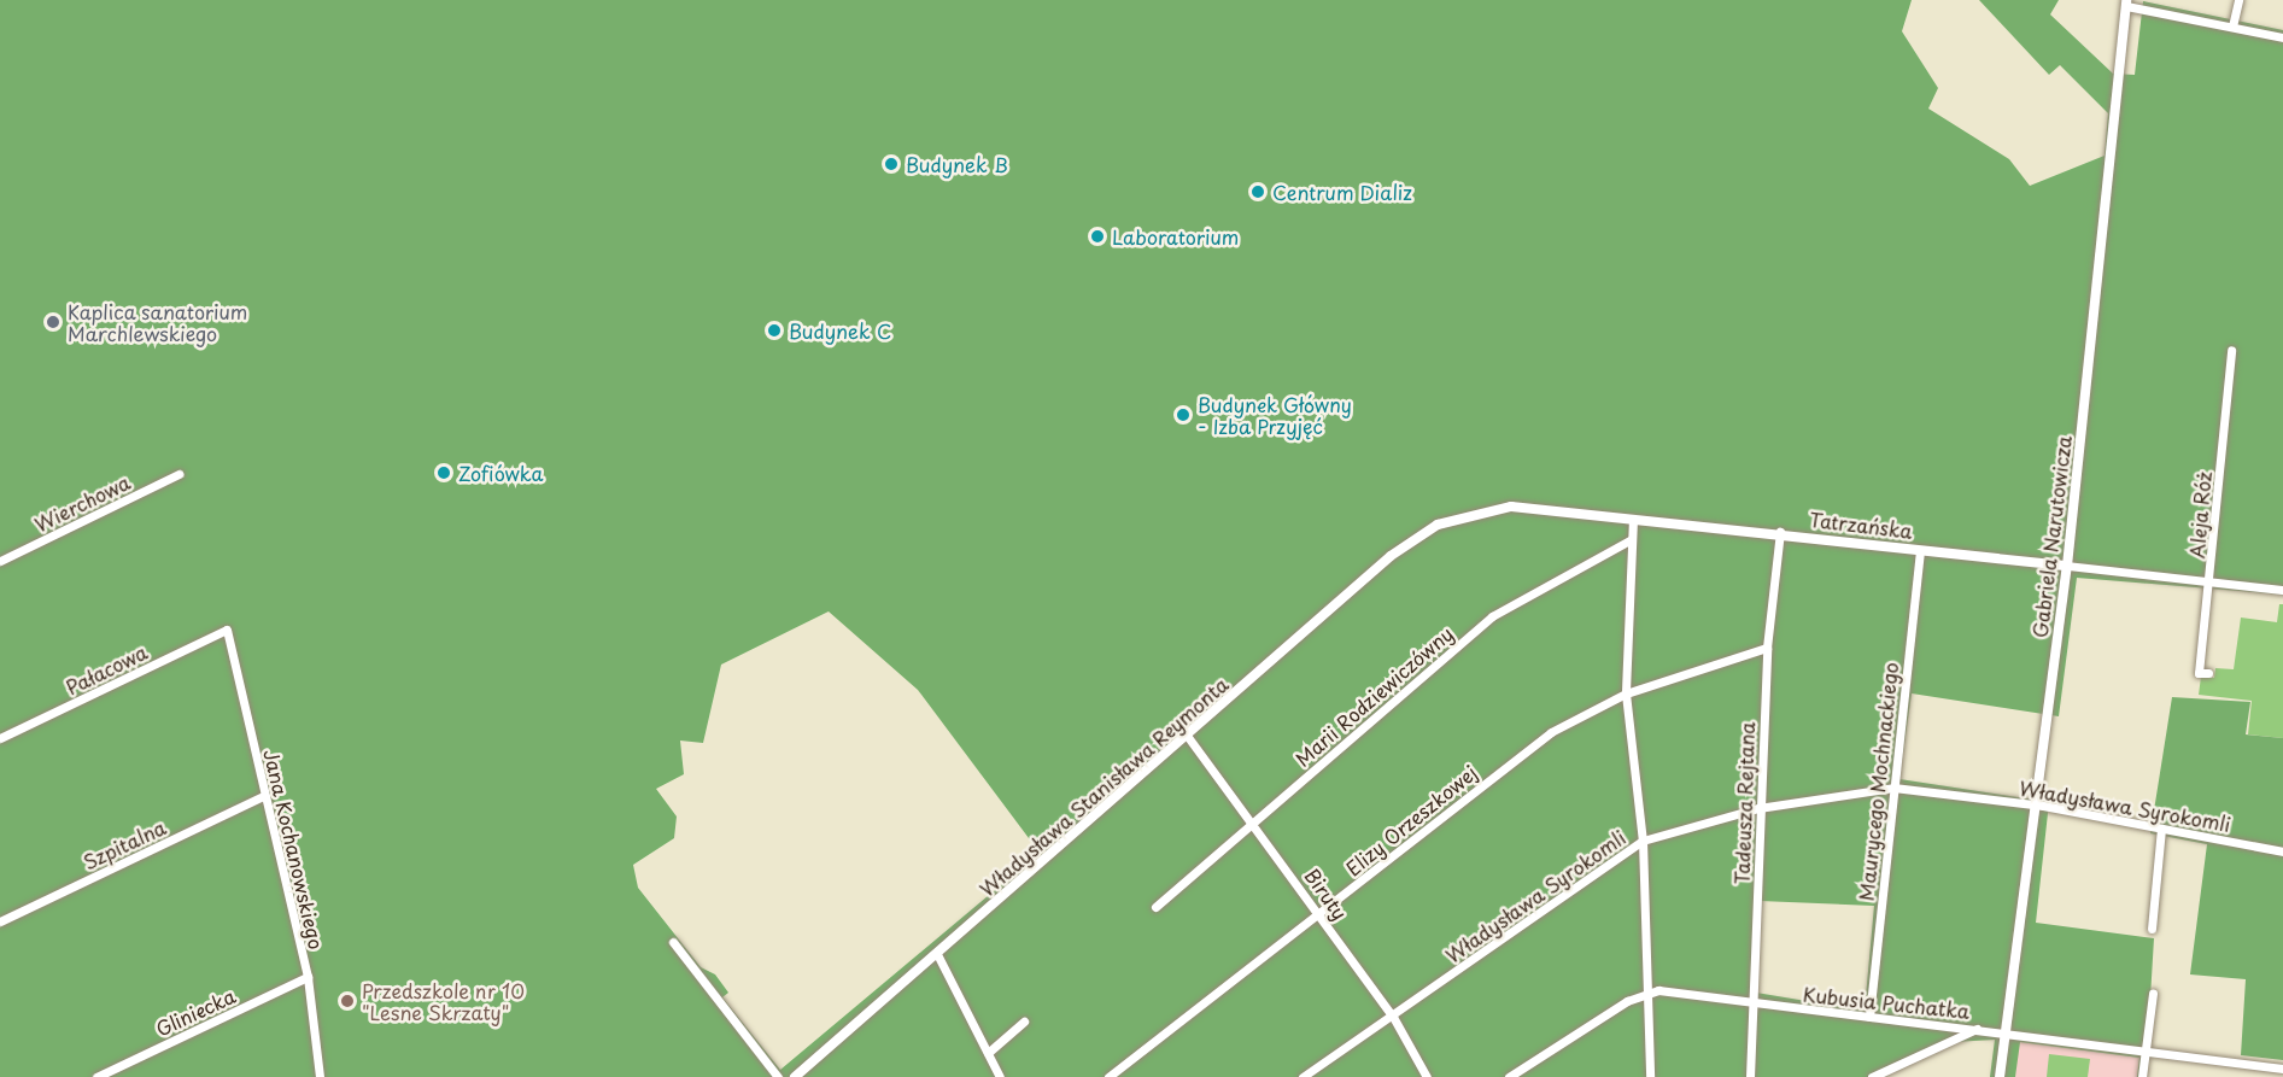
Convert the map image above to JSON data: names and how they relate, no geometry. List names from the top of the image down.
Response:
{
  "streets": {
    "street": [
      "Wierchowa",
      "Aleja Róż",
      "Tatrzańska",
      "Gabriela Narutowicza",
      "Pałacowa",
      "Marii Rodziewiczówny",
      "Maurycego Mochnackiego",
      "Władysława Stanisława Reymonta",
      "Tadeusza Rejtana",
      "Władysława Syrokomli",
      "Elizy Orzeszkowej",
      "Szpitalna",
      "Jana Kochanowskiego",
      "Biruty",
      "Kubusia Puchatka",
      "Gliniecka"
    ]
  },
  "crossings": [
    ["Aleja Róż", "Tatrzańska"],
    ["Tatrzańska", "Gabriela Narutowicza"],
    ["Tatrzańska", "Maurycego Mochnackiego"],
    ["Tatrzańska", "Władysława Stanisława Reymonta"],
    ["Tatrzańska", "Tadeusza Rejtana"],
    ["Gabriela Narutowicza", "Władysława Syrokomli"],
    ["Gabriela Narutowicza", "Kubusia Puchatka"],
    ["Pałacowa", "Jana Kochanowskiego"],
    ["Marii Rodziewiczówny", "Biruty"],
    ["Maurycego Mochnackiego", "Władysława Syrokomli"],
    ["Maurycego Mochnackiego", "Kubusia Puchatka"],
    ["Władysława Stanisława Reymonta", "Biruty"],
    ["Tadeusza Rejtana", "Władysława Syrokomli"],
    ["Tadeusza Rejtana", "Elizy Orzeszkowej"],
    ["Tadeusza Rejtana", "Kubusia Puchatka"],
    ["Władysława Syrokomli", "Biruty"],
    ["Elizy Orzeszkowej", "Biruty"],
    ["Szpitalna", "Jana Kochanowskiego"],
    ["Jana Kochanowskiego", "Gliniecka"]
  ],
  "places": [
    "Budynek B",
    "Centrum Dializ",
    "Laboratorium",
    "Kaplica sanatorium Marchlewskiego",
    "Budynek C",
    "Budynek Główny - Izba Przyjęć",
    "Zofiówka",
    "Przedszkole nr 10 \"Lesne Skrzaty\""
  ]
}
